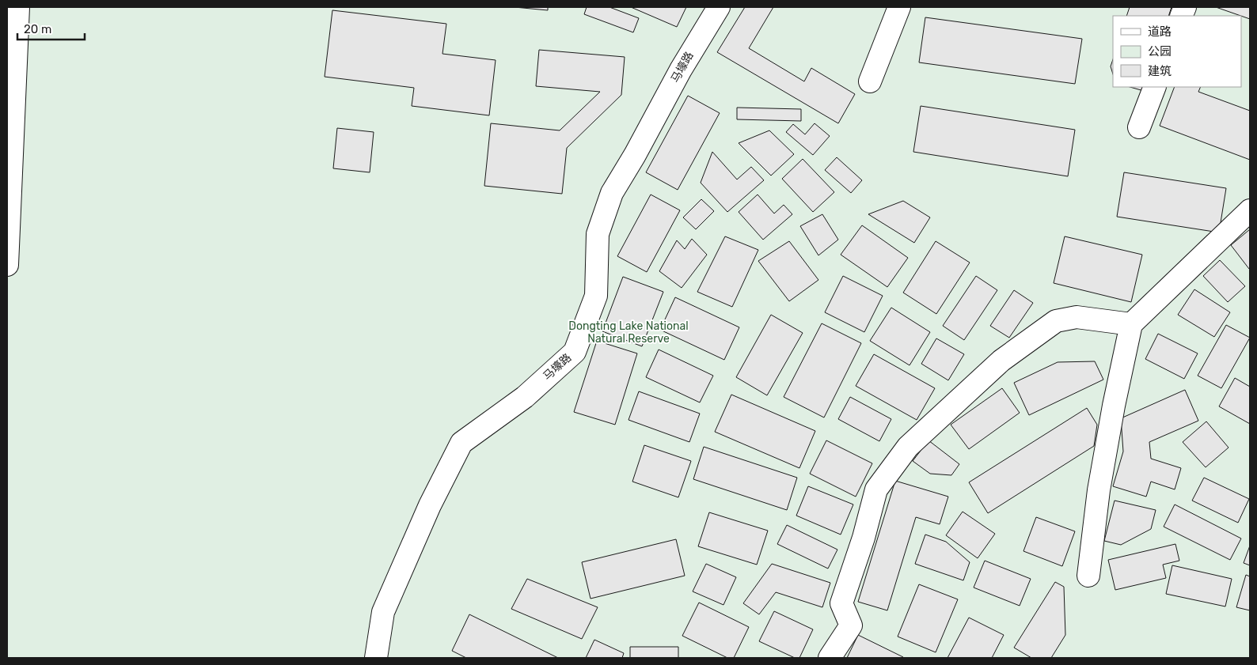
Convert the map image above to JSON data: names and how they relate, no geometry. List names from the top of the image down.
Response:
{
  "streets": {
    "street": ["马壕路"]
  },
  "parks": ["Dongting Lake National Natural Reserve"],
  "legend": ["道路", "公园", "建筑"],
  "scale_bar": "20 m"
}
